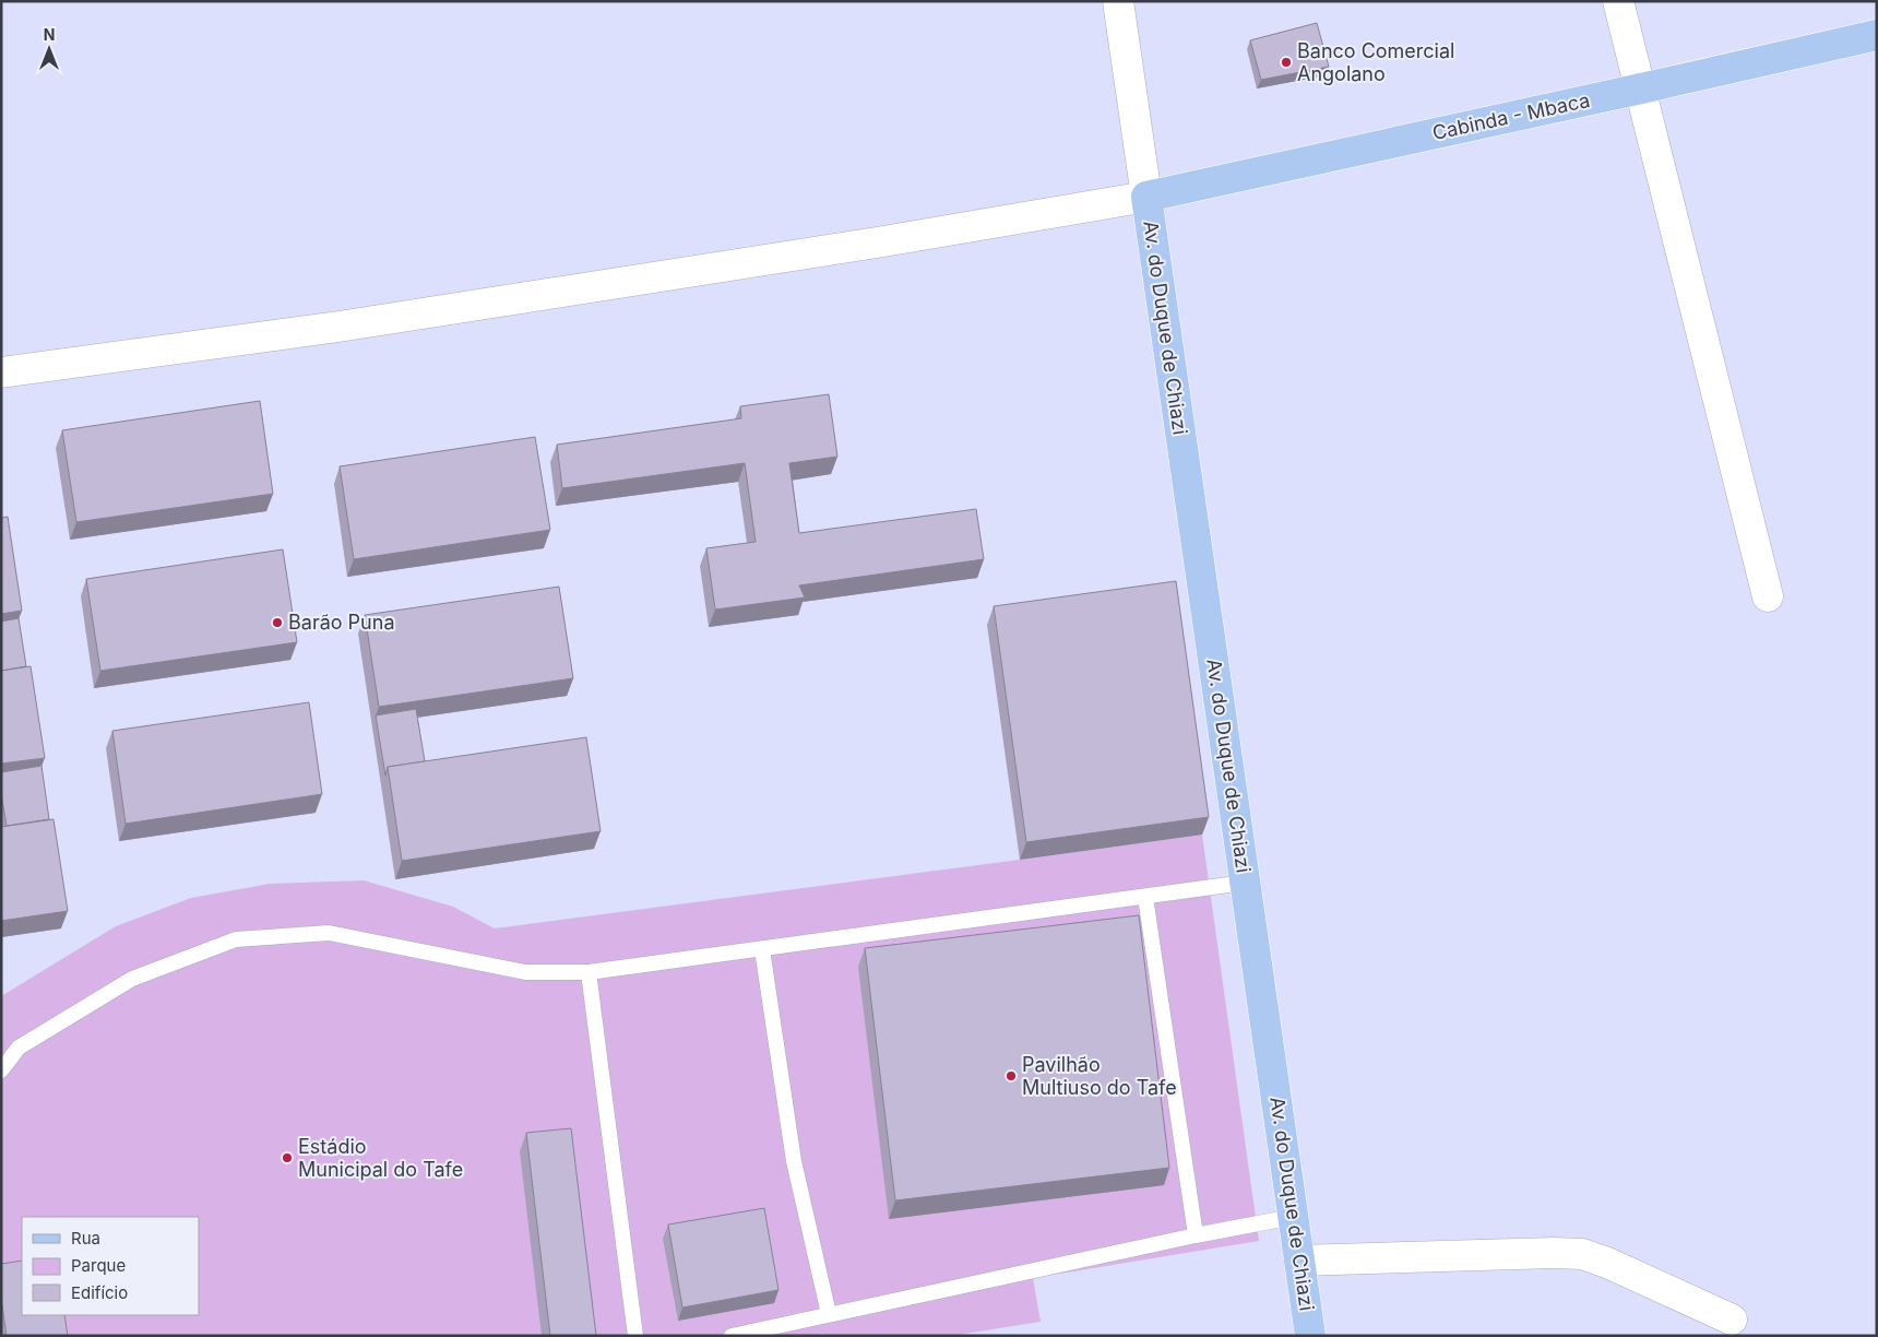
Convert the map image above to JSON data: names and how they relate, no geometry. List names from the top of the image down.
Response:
{
  "streets": {
    "main road": ["Cabinda - Mbaca", "Av. do Duque de Chiazi"]
  },
  "crossings": [
    ["Cabinda - Mbaca", "Av. do Duque de Chiazi"]
  ],
  "places": [
    "Banco Comercial Angolano",
    "Barão Puna",
    "Pavilhão Multiuso do Tafe",
    "Estádio Municipal do Tafe"
  ],
  "legend": ["Rua", "Parque", "Edifício"],
  "north": "top"
}
